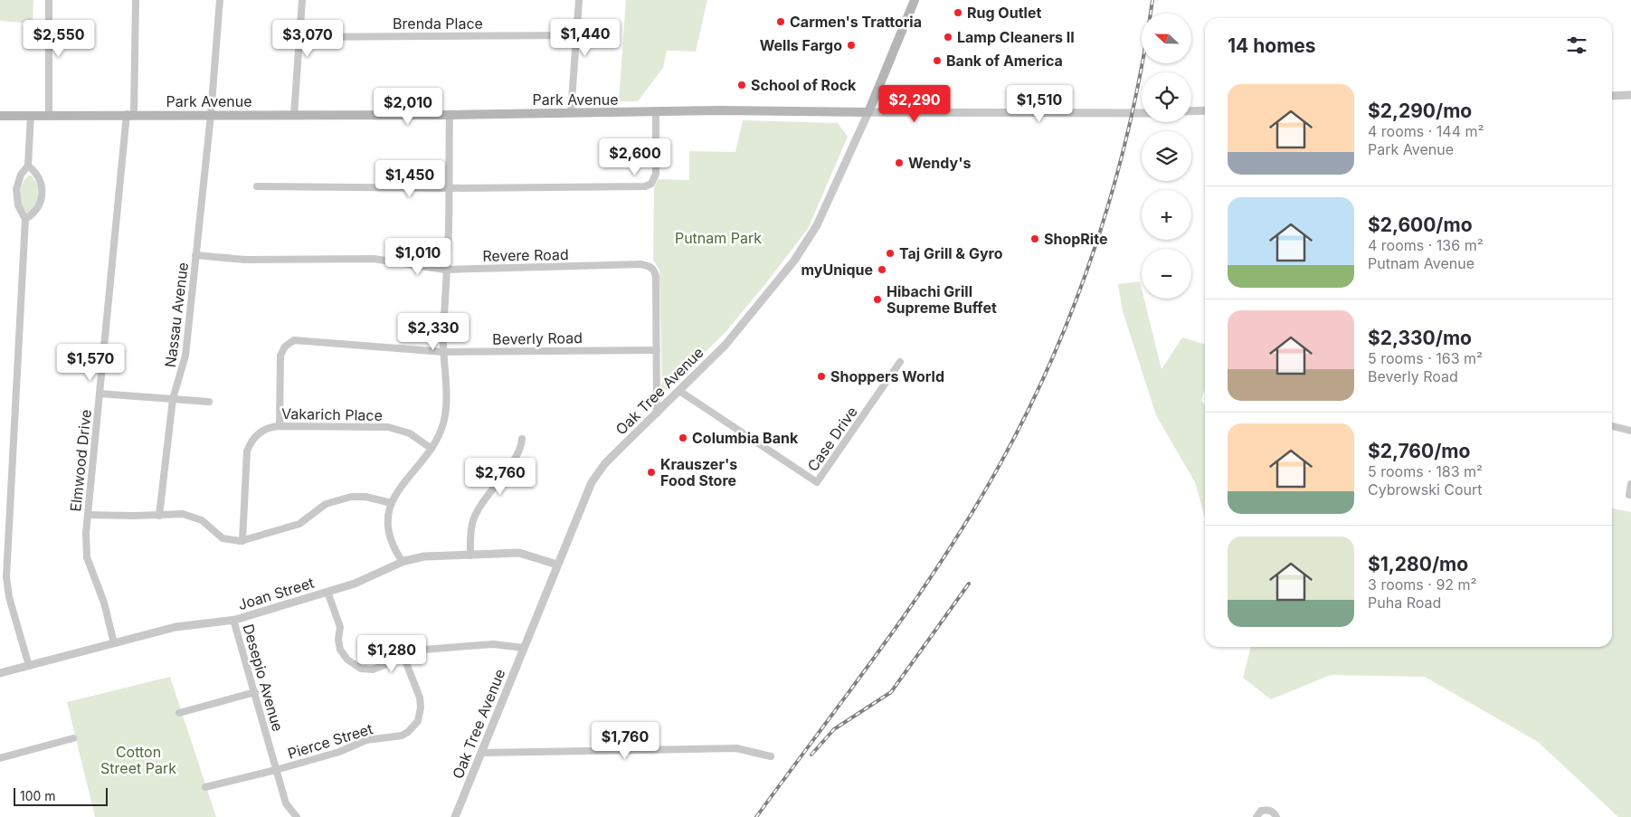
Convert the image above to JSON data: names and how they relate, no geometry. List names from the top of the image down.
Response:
{
  "streets": {
    "main road": ["Park Avenue", "Oak Tree Avenue"],
    "street": [
      "Brenda Place",
      "Revere Road",
      "Nassau Avenue",
      "Beverly Road",
      "Vakarich Place",
      "Case Drive",
      "Elmwood Drive",
      "Joan Street",
      "Desepio Avenue",
      "Pierce Street"
    ]
  },
  "crossings": [
    ["Park Avenue", "Nassau Avenue"],
    ["Park Avenue", "Oak Tree Avenue"],
    ["Park Avenue", "Elmwood Drive"],
    ["Revere Road", "Nassau Avenue"],
    ["Revere Road", "Beverly Road"],
    ["Beverly Road", "Vakarich Place"],
    ["Oak Tree Avenue", "Case Drive"],
    ["Oak Tree Avenue", "Joan Street"],
    ["Elmwood Drive", "Joan Street"],
    ["Joan Street", "Desepio Avenue"],
    ["Desepio Avenue", "Pierce Street"]
  ],
  "parks": ["Putnam Park", "Cotton Street Park"],
  "places": [
    "Rug Outlet",
    "Carmen's Trattoria",
    "Lamp Cleaners II",
    "Wells Fargo",
    "Bank of America",
    "School of Rock",
    "Wendy's",
    "ShopRite",
    "Taj Grill & Gyro",
    "myUnique",
    "Hibachi Grill Supreme Buffet",
    "Shoppers World",
    "Columbia Bank",
    "Krauszer's Food Store"
  ],
  "scale_bar": "100 m",
  "north": "left",
  "page": {
    "map_buttons": ["+", "−"],
    "heading": "14 homes",
    "price": [
      "$1,440",
      "$2,550",
      "$3,070",
      "$2,290",
      "$1,510",
      "$2,010",
      "$2,600",
      "$1,450",
      "$1,010",
      "$2,330",
      "$1,570",
      "$2,760",
      "$1,280",
      "$1,760"
    ],
    "list": [
      {
        "name": "$2,290/mo",
        "note": "4 rooms · 144 m² · Park Avenue"
      },
      {
        "name": "$2,600/mo",
        "note": "4 rooms · 136 m² · Putnam Avenue"
      },
      {
        "name": "$2,330/mo",
        "note": "5 rooms · 163 m² · Beverly Road"
      },
      {
        "name": "$2,760/mo",
        "note": "5 rooms · 183 m² · Cybrowski Court"
      },
      {
        "name": "$1,280/mo",
        "note": "3 rooms · 92 m² · Puha Road"
      }
    ],
    "scale": "100 m"
  }
}
